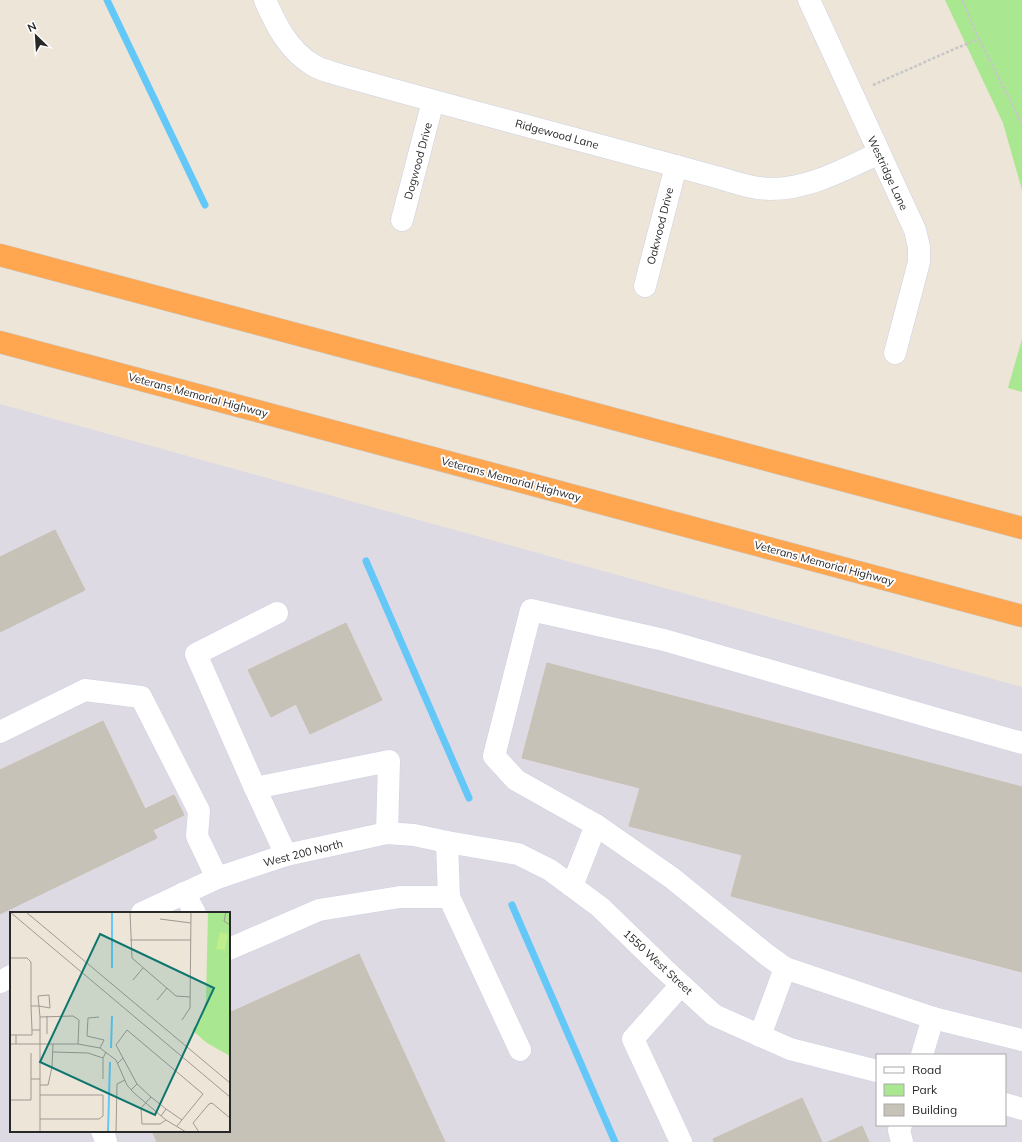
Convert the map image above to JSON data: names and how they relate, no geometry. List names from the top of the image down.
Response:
{
  "streets": {
    "highway": ["Veterans Memorial Highway"],
    "street": [
      "Ridgewood Lane",
      "Dogwood Drive",
      "Westridge Lane",
      "Oakwood Drive",
      "West 200 North",
      "1550 West Street"
    ]
  },
  "crossings": [
    ["Ridgewood Lane", "Dogwood Drive"],
    ["Ridgewood Lane", "Westridge Lane"],
    ["Ridgewood Lane", "Oakwood Drive"],
    ["West 200 North", "1550 West Street"]
  ],
  "legend": ["Road", "Park", "Building"],
  "north": "top left"
}
